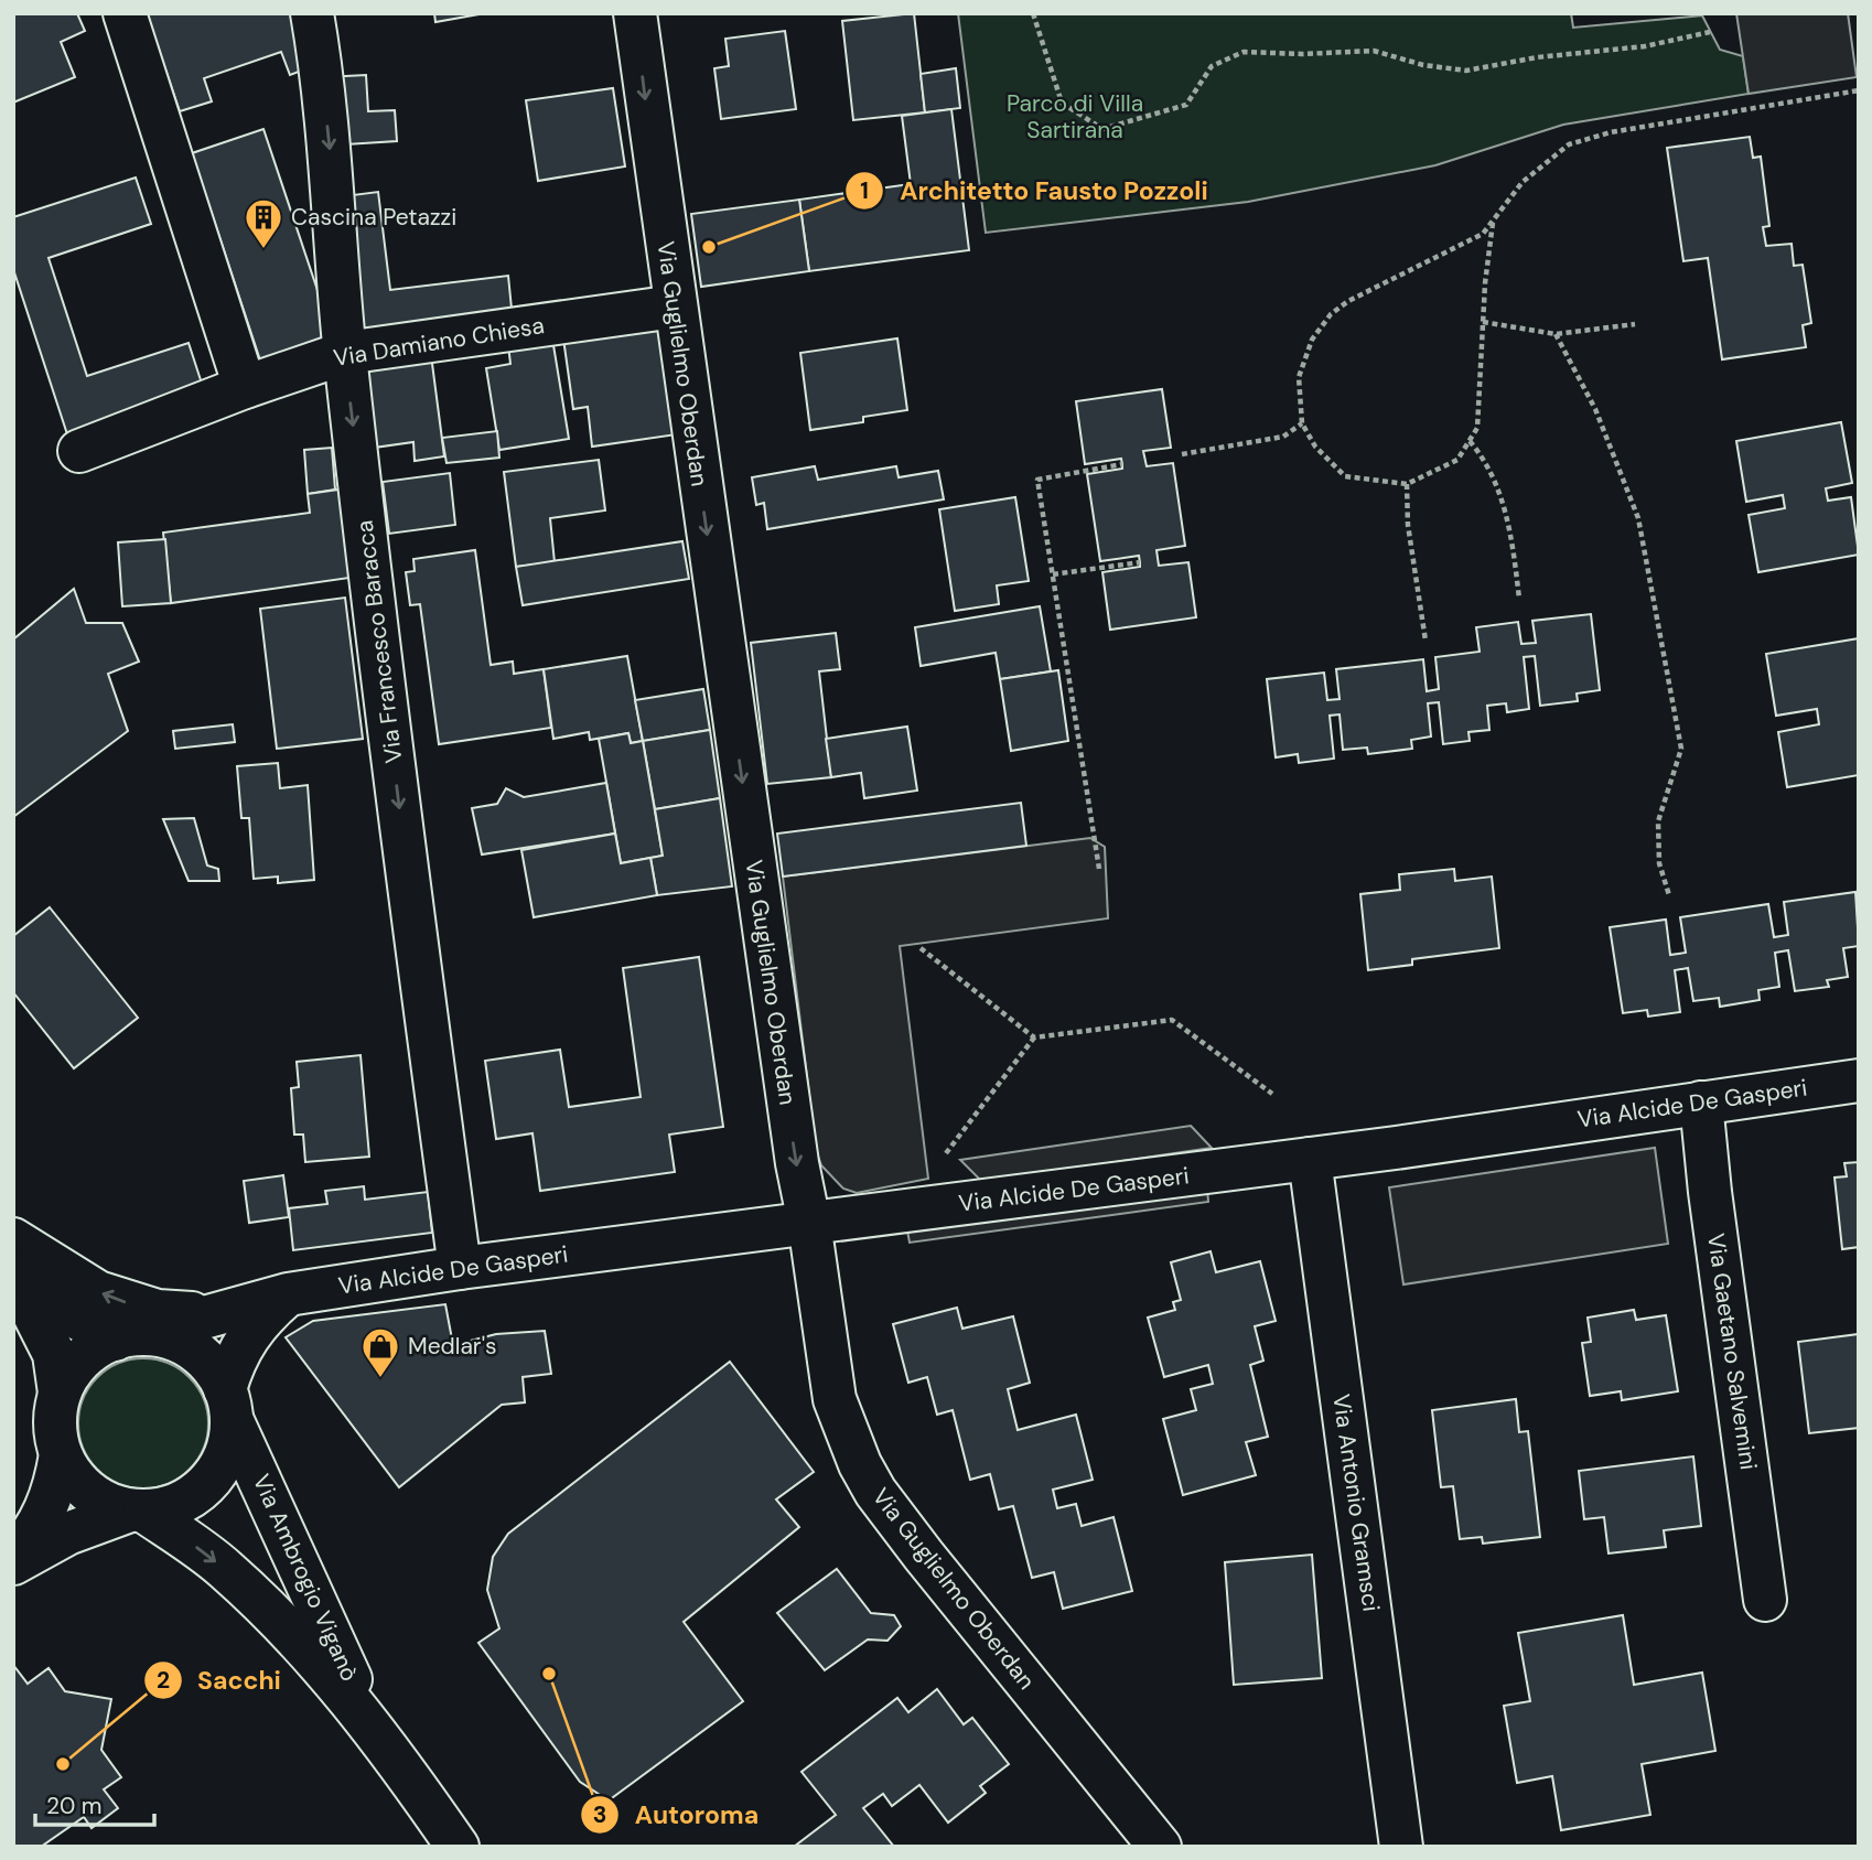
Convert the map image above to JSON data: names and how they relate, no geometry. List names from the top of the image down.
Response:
{
  "streets": {
    "street": [
      "Via Damiano Chiesa",
      "Via Guglielmo Oberdan",
      "Via Francesco Baracca",
      "Via Alcide De Gasperi",
      "Via Gaetano Salvemini",
      "Via Antonio Gramsci",
      "Via Ambrogio Viganò"
    ]
  },
  "crossings": [
    ["Via Damiano Chiesa", "Via Guglielmo Oberdan"],
    ["Via Damiano Chiesa", "Via Francesco Baracca"],
    ["Via Guglielmo Oberdan", "Via Alcide De Gasperi"],
    ["Via Francesco Baracca", "Via Alcide De Gasperi"],
    ["Via Alcide De Gasperi", "Via Gaetano Salvemini"],
    ["Via Alcide De Gasperi", "Via Antonio Gramsci"],
    ["Via Alcide De Gasperi", "Via Ambrogio Viganò"]
  ],
  "one_way": ["Via Guglielmo Oberdan", "Via Francesco Baracca"],
  "parks": ["Parco di Villa Sartirana"],
  "places": {
    "other": ["Architetto Fausto Pozzoli", "Autoroma", "Sacchi"],
    "building": ["Cascina Petazzi"],
    "shop": ["Medlar's"]
  },
  "scale_bar": "20 m"
}
